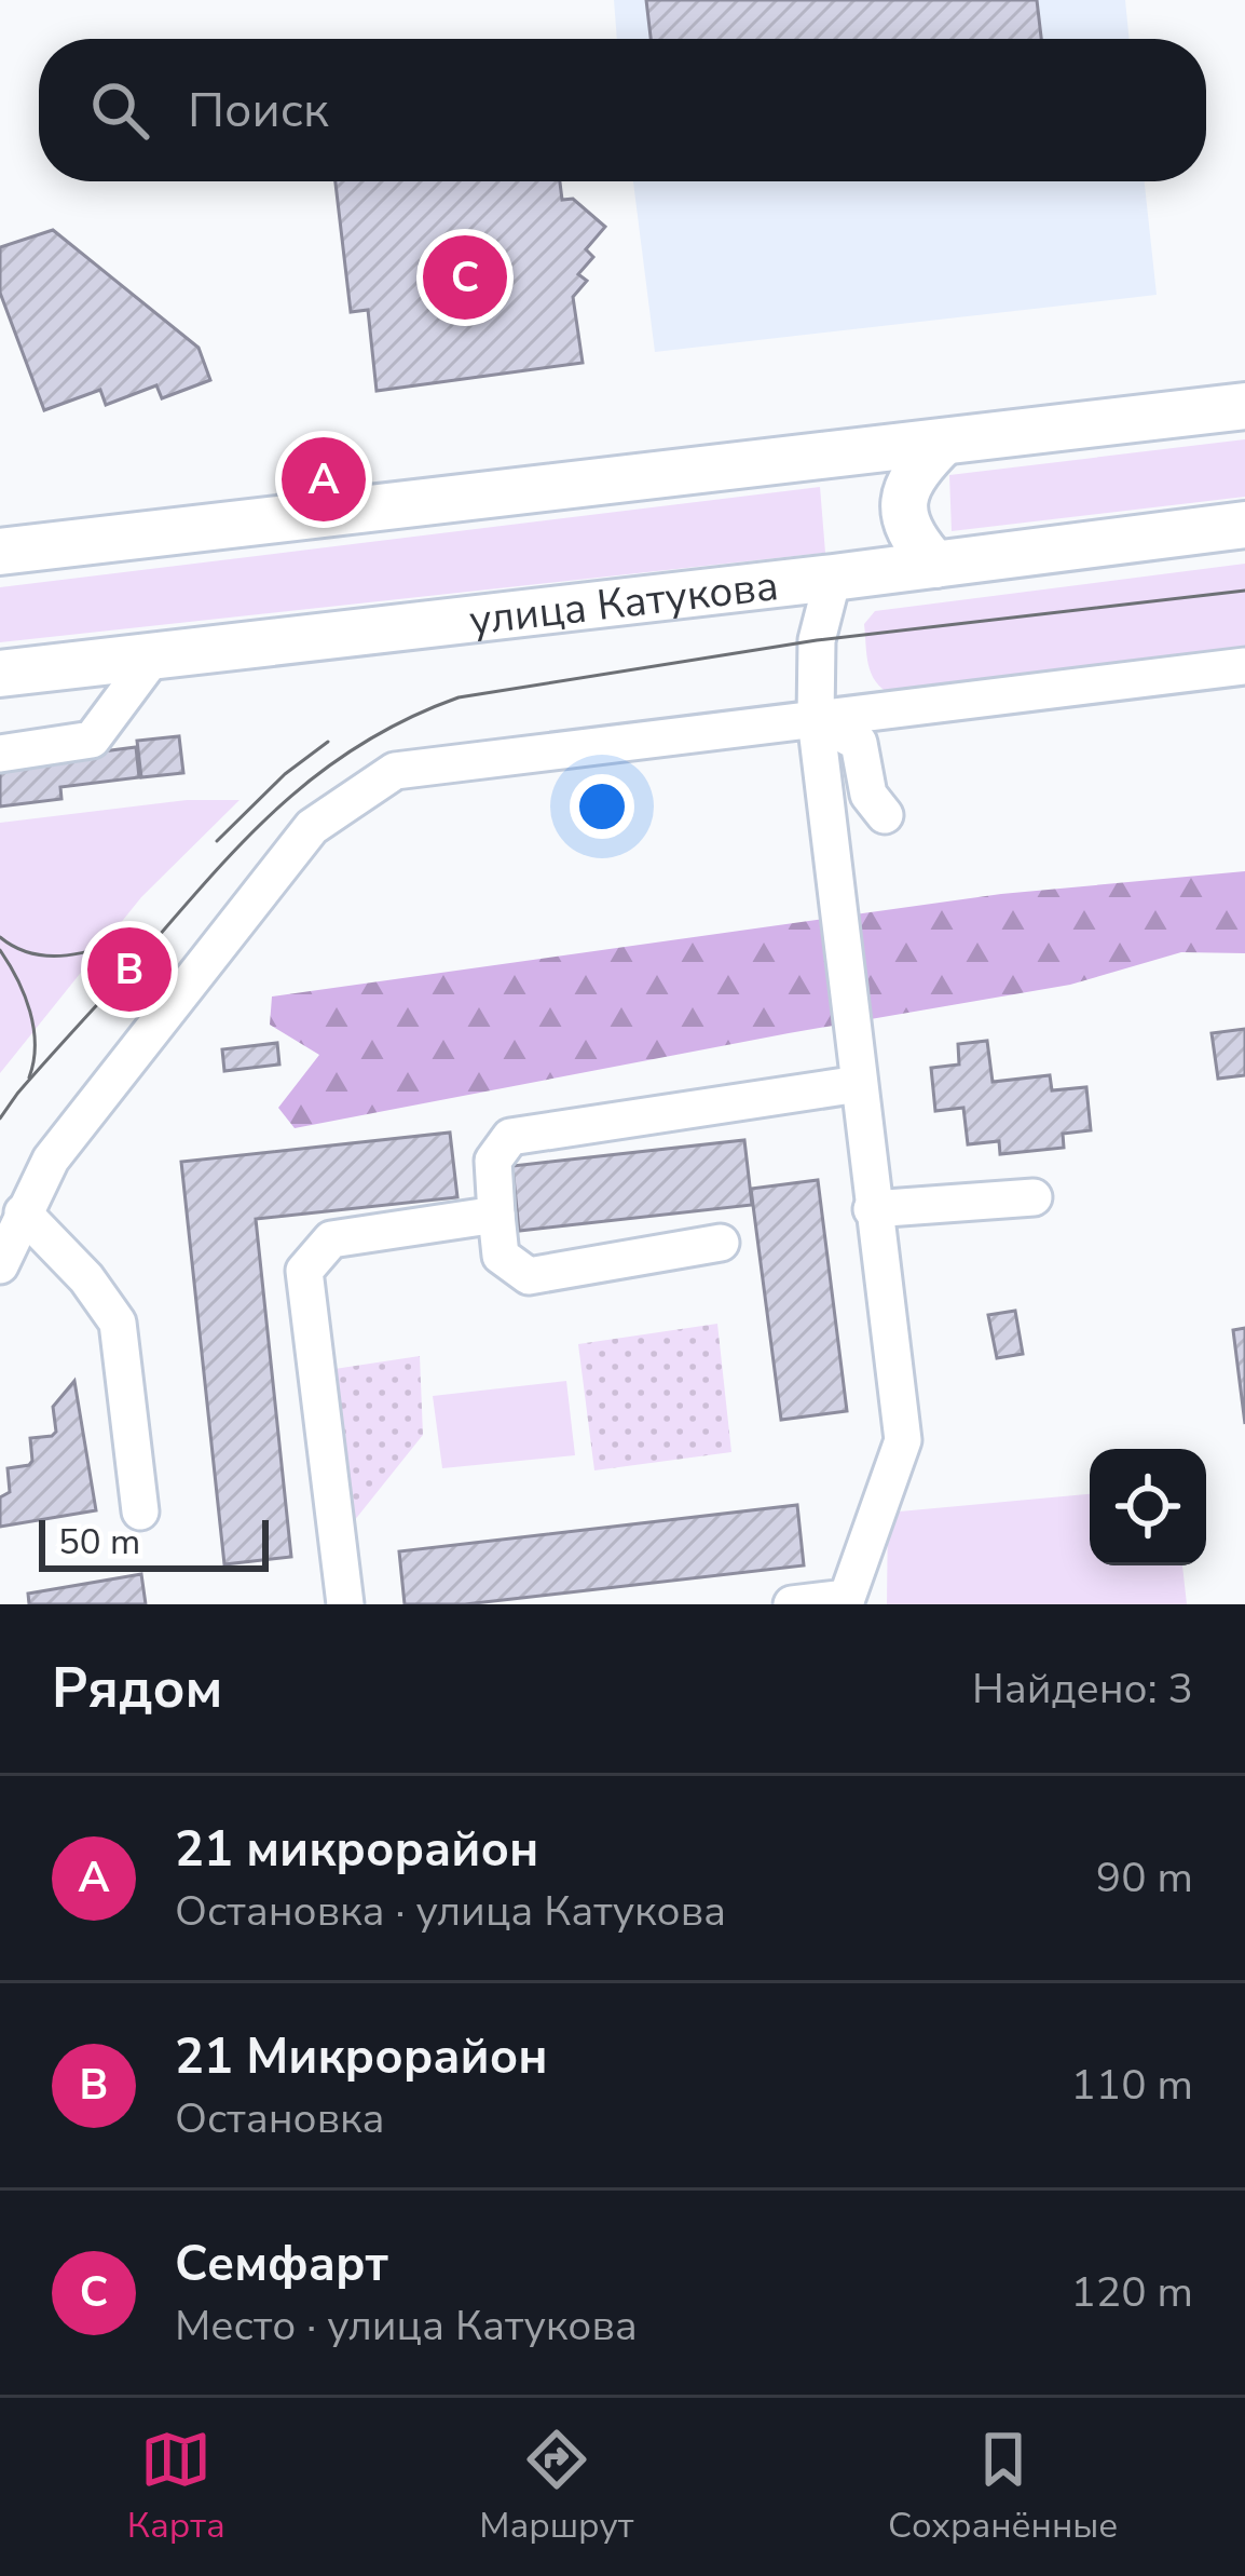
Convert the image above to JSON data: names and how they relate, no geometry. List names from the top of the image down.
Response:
{
  "streets": {
    "main road": ["улица Катукова"]
  },
  "scale_bar": "50 m",
  "page": {
    "search": "Поиск",
    "pins": ["C", "A", "B"],
    "scale": "50 m",
    "heading": ["Рядом", "Найдено: 3"],
    "list": [
      {
        "mark": "A",
        "name": "21 микрорайон",
        "note": "Остановка · улица Катукова",
        "value": "90 m"
      },
      {
        "mark": "B",
        "name": "21 Микрорайон",
        "note": "Остановка",
        "value": "110 m"
      },
      {
        "mark": "C",
        "name": "Семфарт",
        "note": "Место · улица Катукова",
        "value": "120 m"
      }
    ],
    "nav": ["Карта", "Маршрут", "Сохранённые"]
  }
}
